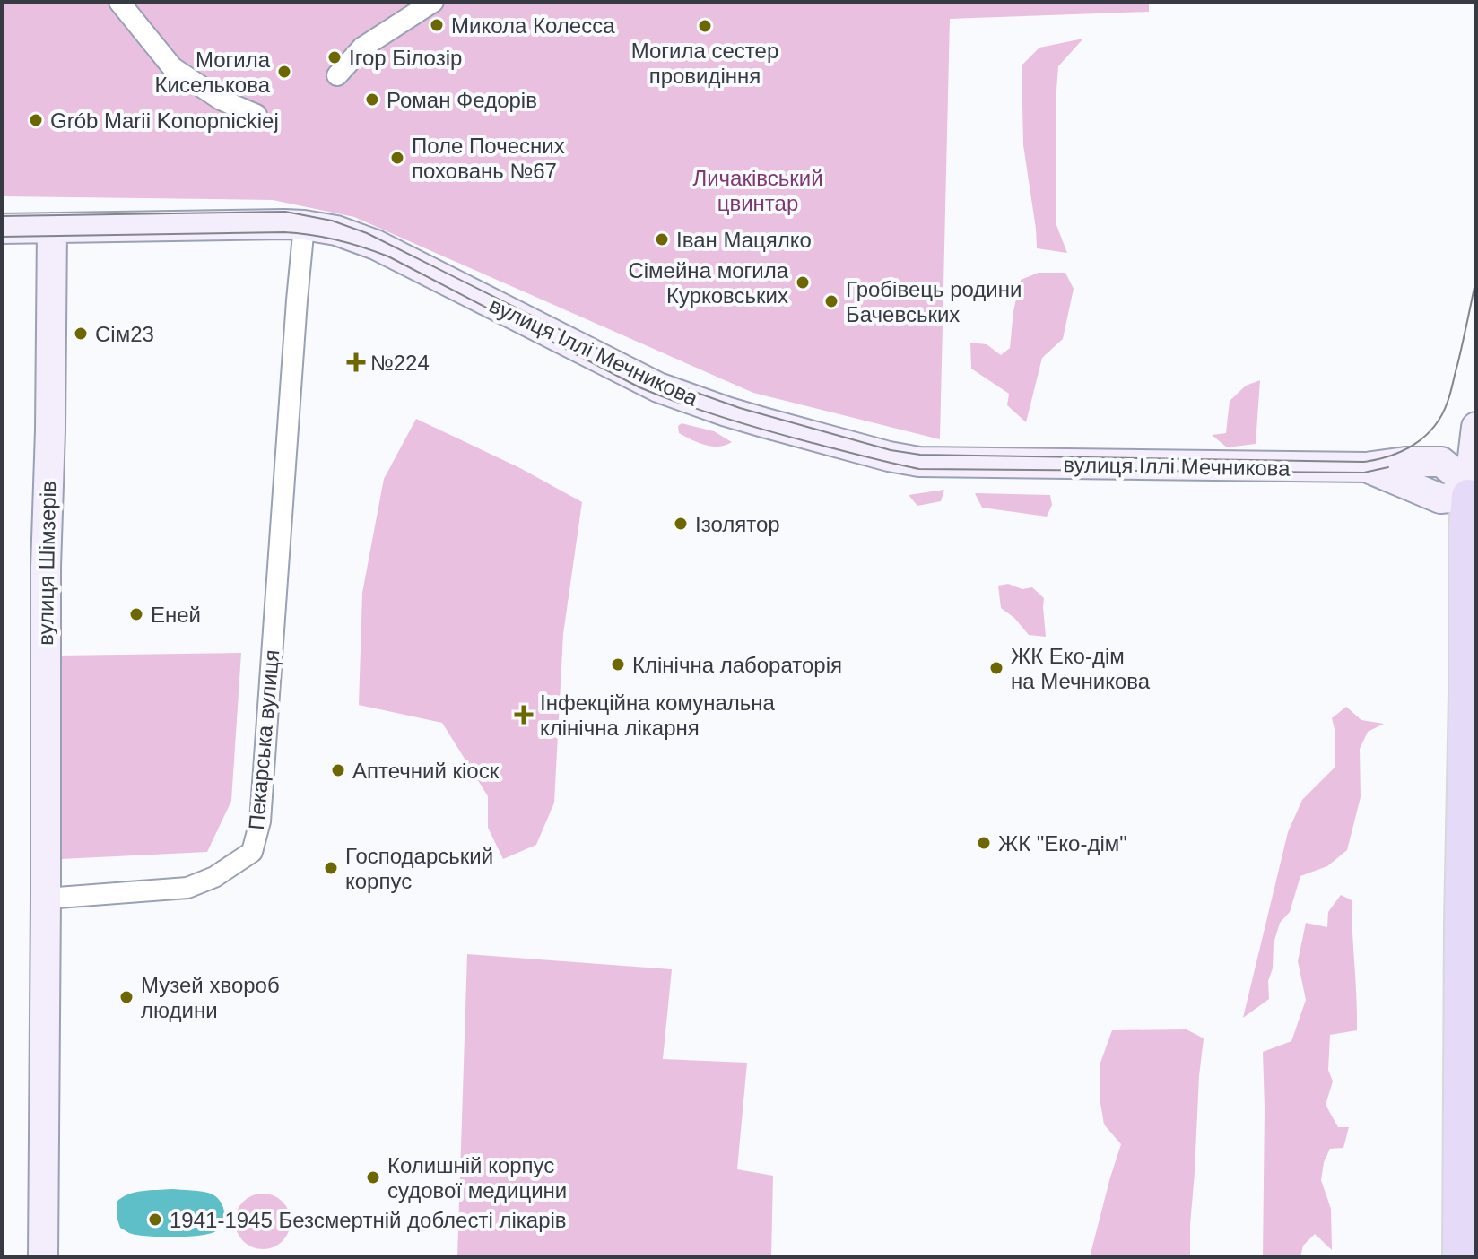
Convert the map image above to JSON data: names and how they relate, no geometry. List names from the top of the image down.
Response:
{
  "streets": {
    "main road": ["вулиця Іллі Мечникова", "вулиця Шімзерів"],
    "street": ["Пекарська вулиця"]
  },
  "crossings": [
    ["вулиця Іллі Мечникова", "вулиця Шімзерів"],
    ["вулиця Іллі Мечникова", "Пекарська вулиця"],
    ["вулиця Шімзерів", "Пекарська вулиця"]
  ],
  "parks": ["Личаківський цвинтар"],
  "places": {
    "other": [
      "Микола Колесса",
      "Могила сестер провидіння",
      "Ігор Білозір",
      "Могила Киселькова",
      "Роман Федорів",
      "Grób Marii Konopnickiej",
      "Поле Почесних поховань №67",
      "Іван Мацялко",
      "Сімейна могила Курковських",
      "Гробівець родини Бачевських",
      "Сім23",
      "Ізолятор",
      "Еней",
      "Клінічна лабораторія",
      "ЖК Еко-дім на Мечникова",
      "Аптечний кіоск",
      "ЖК \"Еко-дім\"",
      "Господарський корпус",
      "Музей хвороб людини",
      "Колишній корпус судової медицини",
      "1941-1945 Безсмертній доблесті лікарів"
    ],
    "health": ["№224", "Інфекційна комунальна клінічна лікарня"]
  }
}
